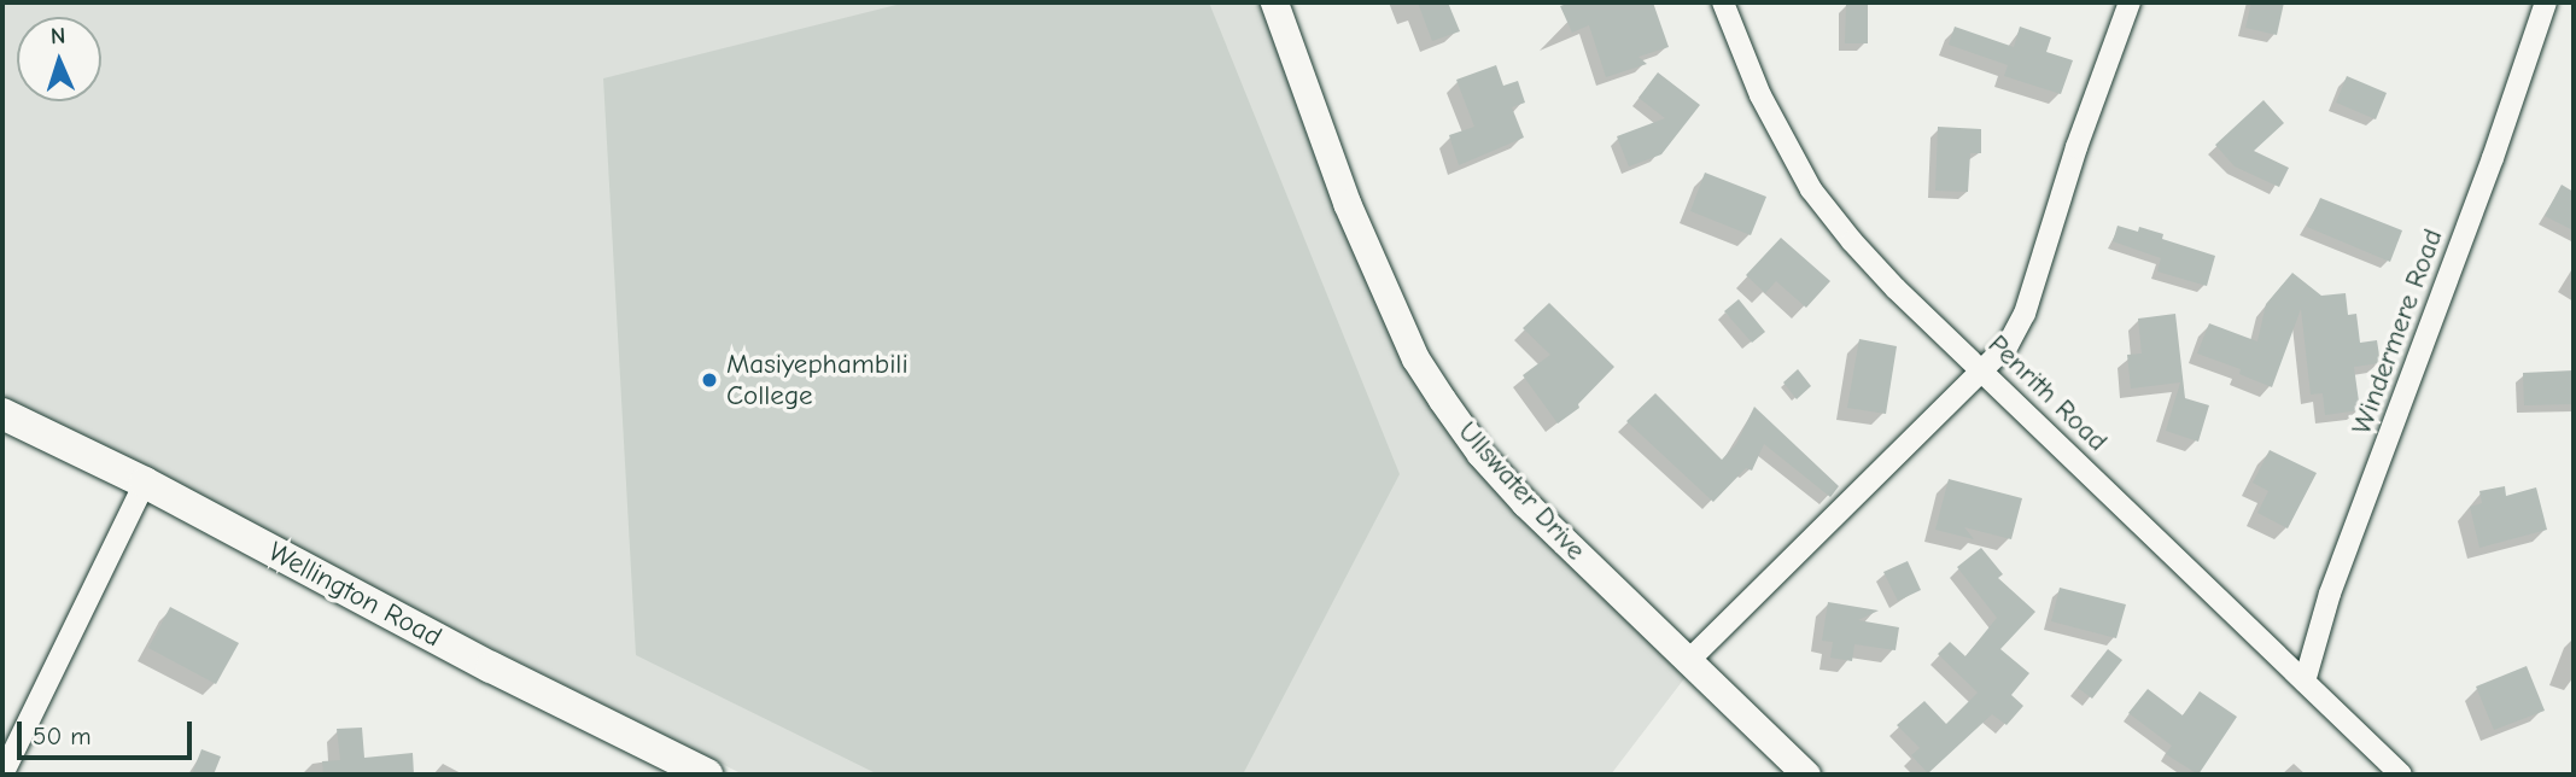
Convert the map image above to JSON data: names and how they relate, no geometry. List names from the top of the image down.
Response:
{
  "streets": {
    "main road": ["Wellington Road"],
    "street": ["Windermere Road", "Penrith Road", "Ullswater Drive"]
  },
  "crossings": [
    ["Windermere Road", "Penrith Road"]
  ],
  "places": ["Masiyephambili College"],
  "scale_bar": "50 m",
  "north": "top"
}
